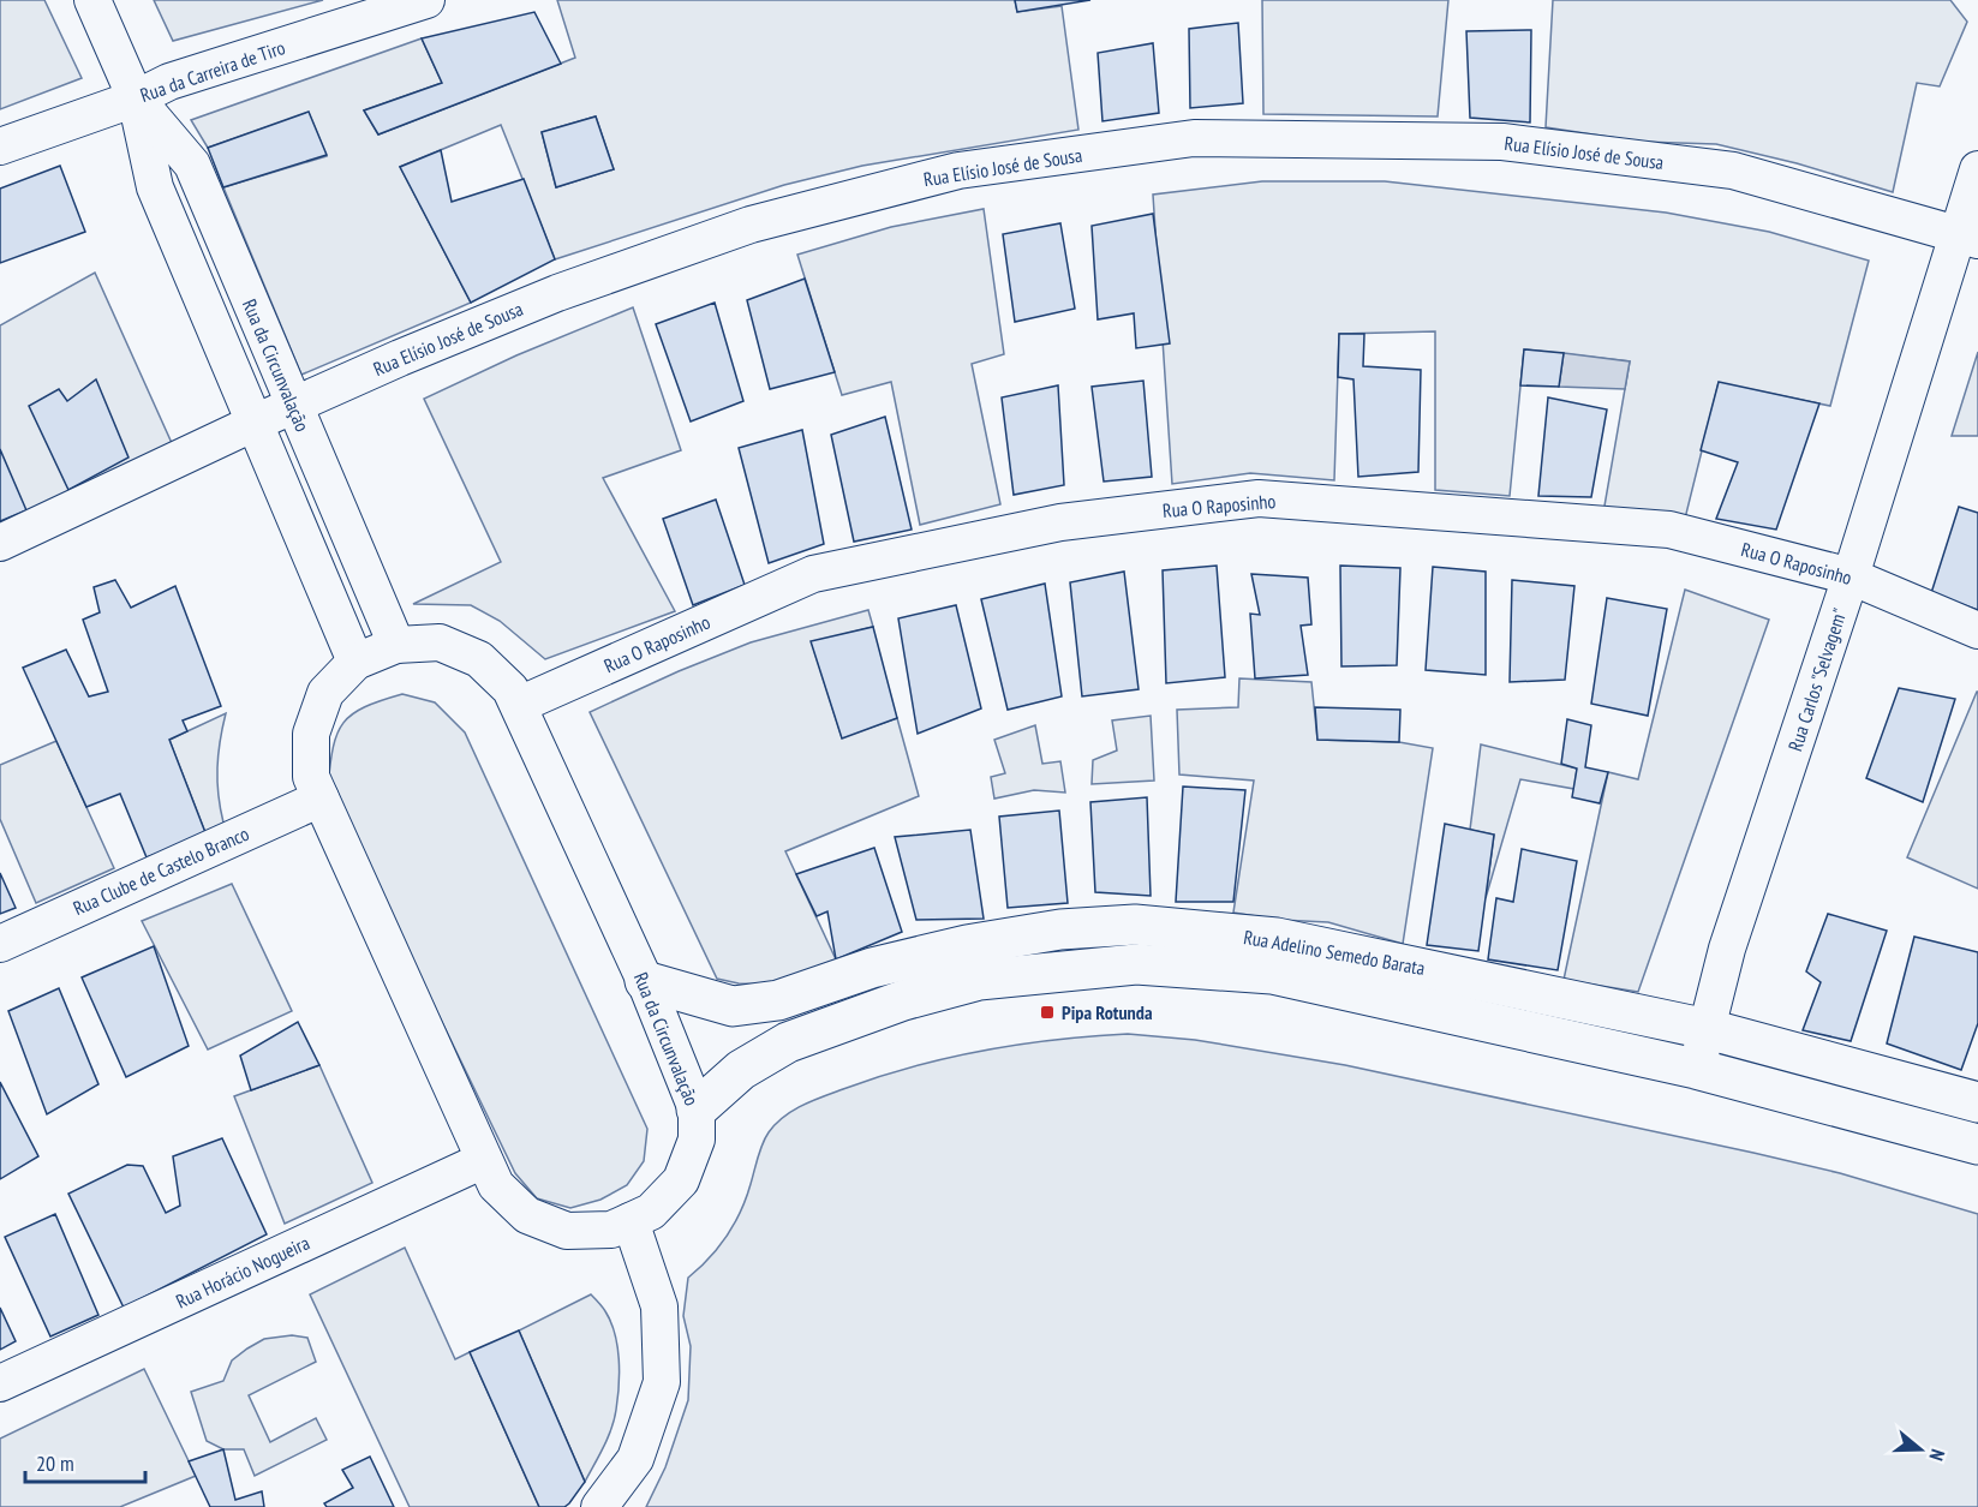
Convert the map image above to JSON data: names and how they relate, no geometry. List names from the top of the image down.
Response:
{
  "streets": {
    "main road": ["Rua Adelino Semedo Barata"],
    "street": [
      "Rua da Carreira de Tiro",
      "Rua Elísio José de Sousa",
      "Rua da Circunvalação",
      "Rua O Raposinho",
      "Rua Carlos \"Selvagem\"",
      "Rua Clube de Castelo Branco",
      "Rua Horácio Nogueira"
    ]
  },
  "crossings": [
    ["Rua da Carreira de Tiro", "Rua da Circunvalação"],
    ["Rua Elísio José de Sousa", "Rua da Circunvalação"],
    ["Rua Elísio José de Sousa", "Rua Carlos \"Selvagem\""],
    ["Rua da Circunvalação", "Rua O Raposinho"],
    ["Rua da Circunvalação", "Rua Clube de Castelo Branco"],
    ["Rua da Circunvalação", "Rua Adelino Semedo Barata"],
    ["Rua da Circunvalação", "Rua Horácio Nogueira"],
    ["Rua O Raposinho", "Rua Carlos \"Selvagem\""],
    ["Rua Carlos \"Selvagem\"", "Rua Adelino Semedo Barata"]
  ],
  "places": {
    "transit": ["Pipa Rotunda"]
  },
  "scale_bar": "20 m",
  "north": "right"
}
